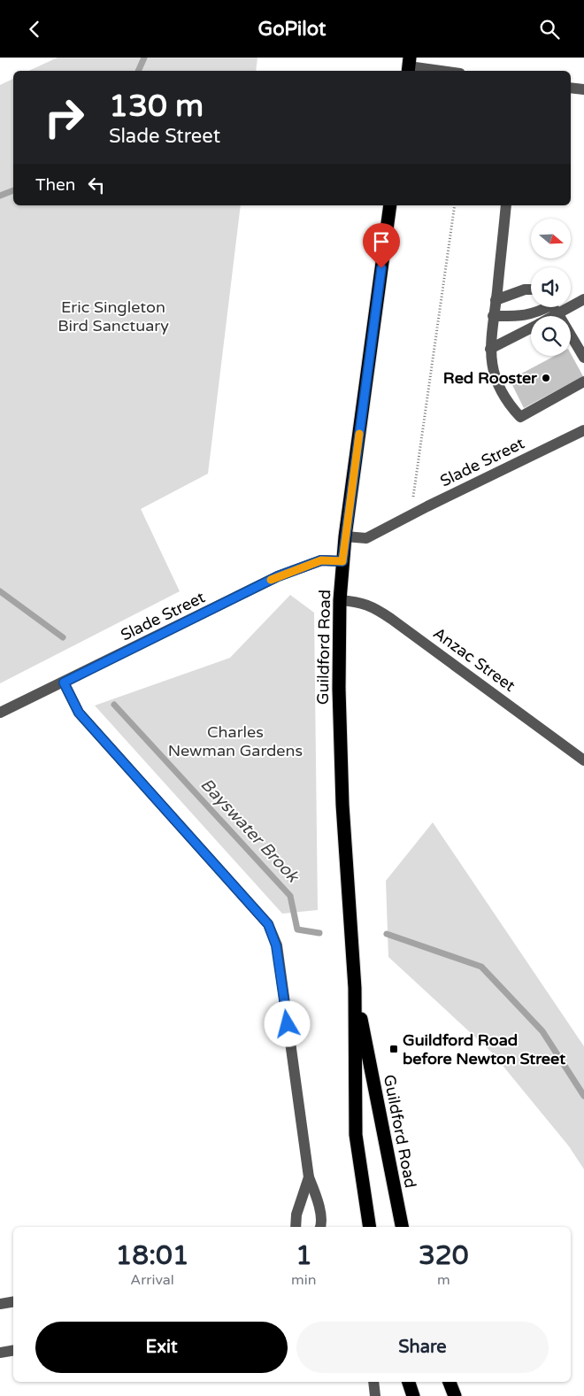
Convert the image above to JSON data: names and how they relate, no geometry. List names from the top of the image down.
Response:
{
  "streets": {
    "highway": ["Guildford Road"],
    "street": ["Slade Street", "Anzac Street"]
  },
  "crossings": [
    ["Slade Street", "Guildford Road"],
    ["Guildford Road", "Anzac Street"]
  ],
  "water": ["Bayswater Brook"],
  "parks": ["Eric Singleton Bird Sanctuary", "Charles Newman Gardens"],
  "places": {
    "other": ["Red Rooster"],
    "transit": ["Guildford Road before Newton Street"]
  },
  "north": "right",
  "page": {
    "header": "GoPilot",
    "turn": ["130 m", "Slade Street"],
    "then": "Then",
    "eta": [
      "18:01",
      "Arrival",
      "1",
      "min",
      "320",
      "m"
    ],
    "buttons": ["Exit", "Share"]
  }
}
